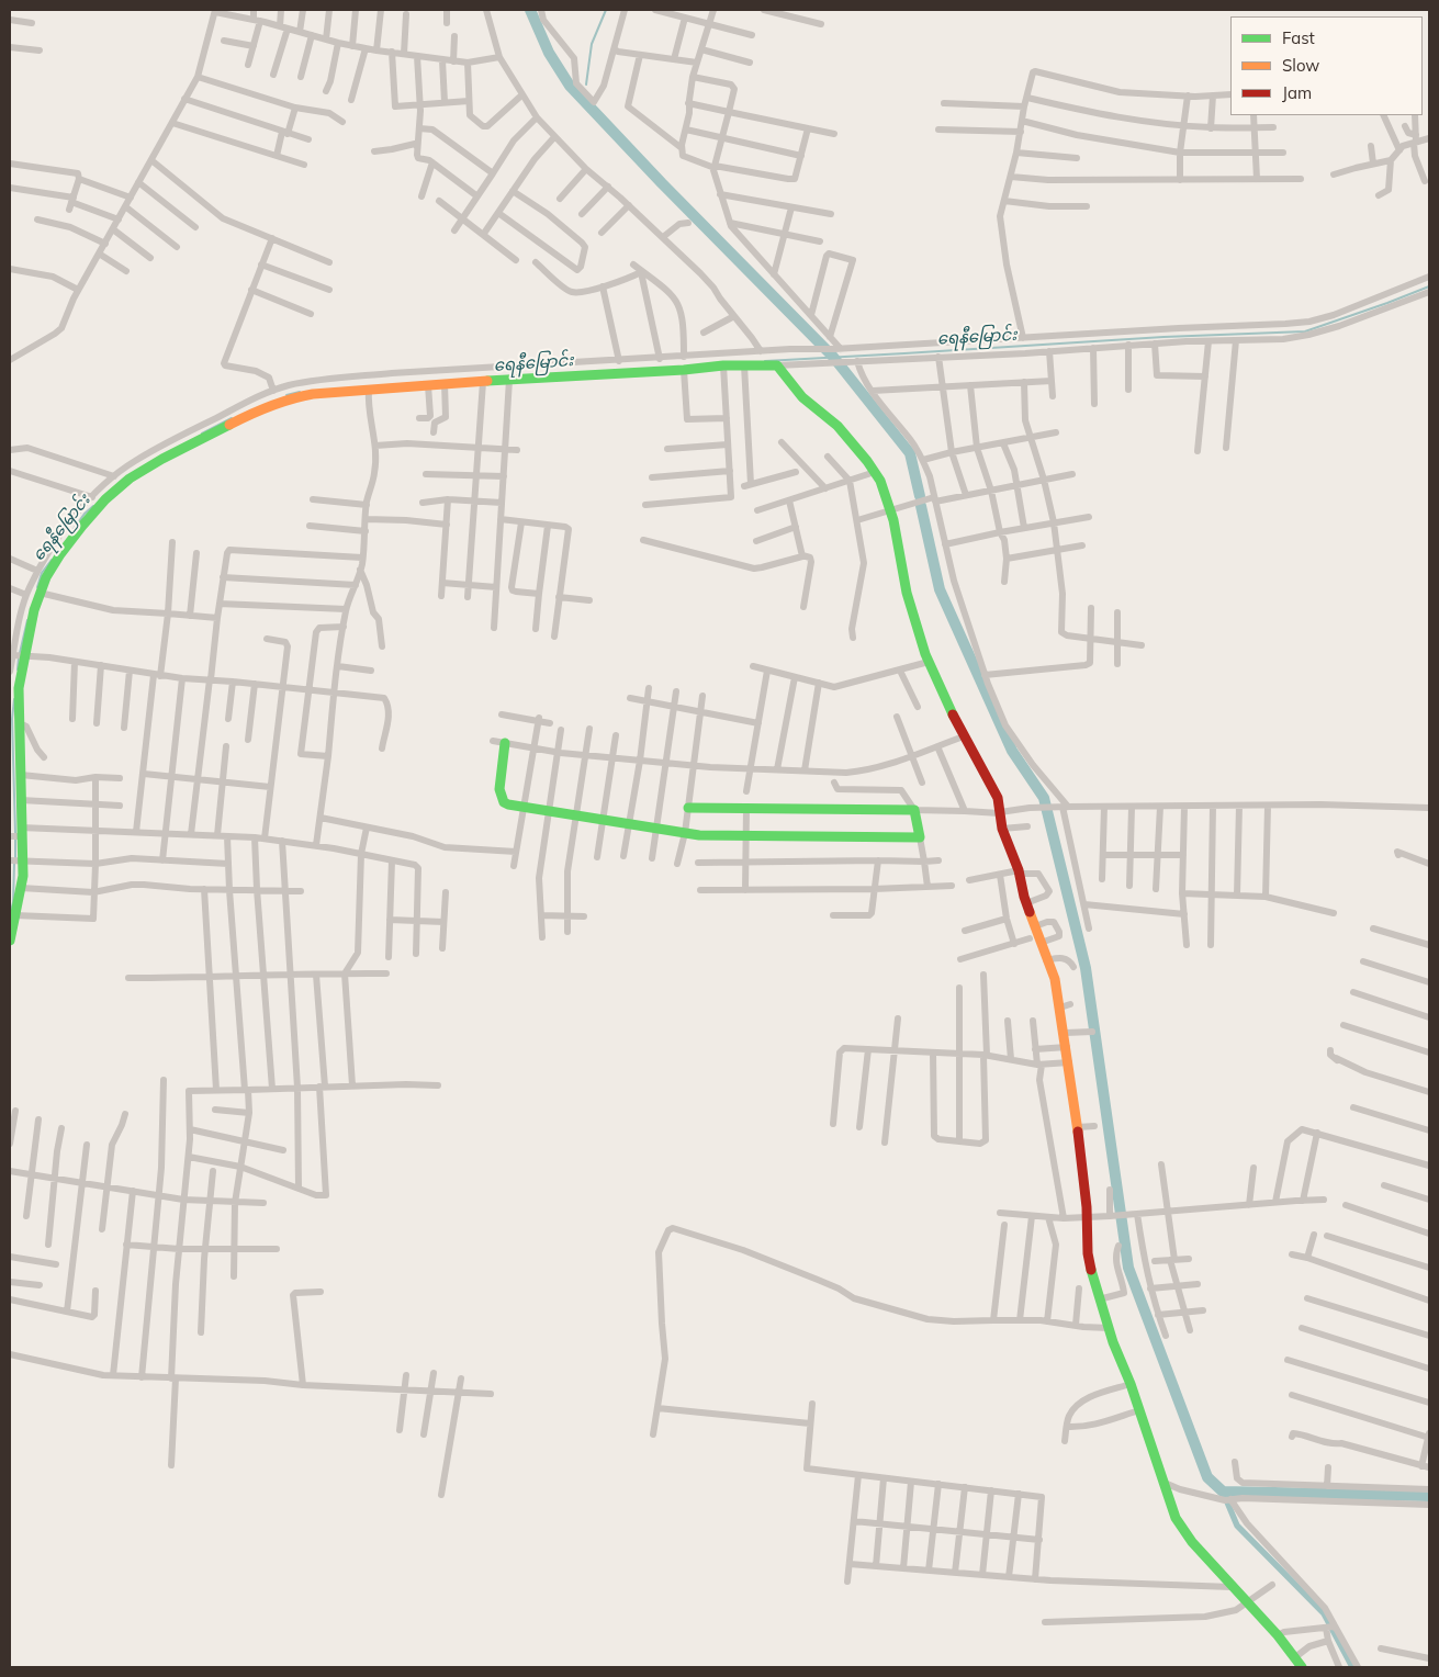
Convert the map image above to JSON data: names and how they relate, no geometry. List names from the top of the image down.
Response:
{
  "water": ["ရေနီမြောင်း"],
  "legend": ["Fast", "Slow", "Jam"]
}
